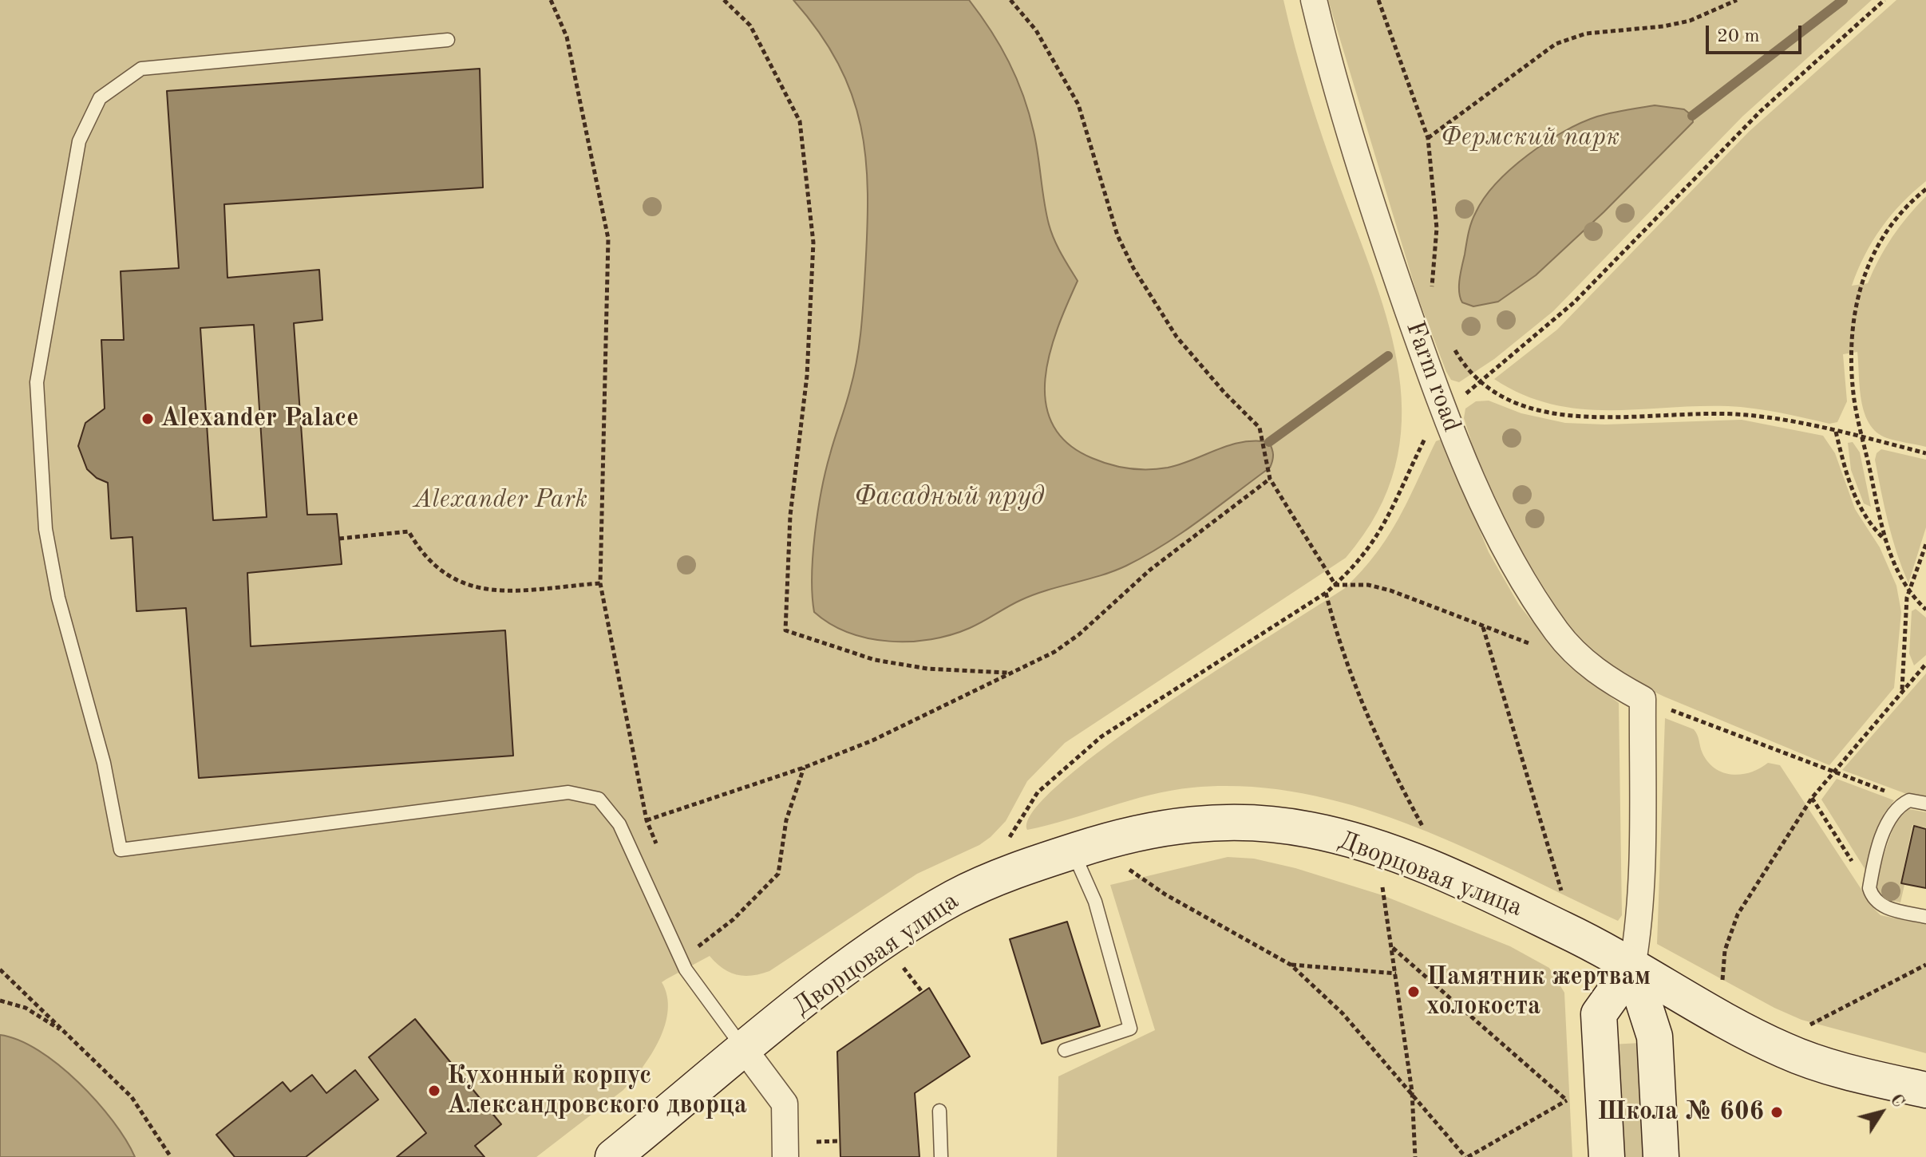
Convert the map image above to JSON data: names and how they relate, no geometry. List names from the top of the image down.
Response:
{
  "streets": {
    "main road": ["Дворцовая улица"],
    "street": ["Farm road"]
  },
  "water": ["Фасадный пруд"],
  "parks": ["Фермский парк", "Alexander Park"],
  "places": [
    "Alexander Palace",
    "Памятник жертвам холокоста",
    "Кухонный корпус Александровского дворца",
    "Школа № 606"
  ],
  "scale_bar": "20 m",
  "north": "top right"
}
